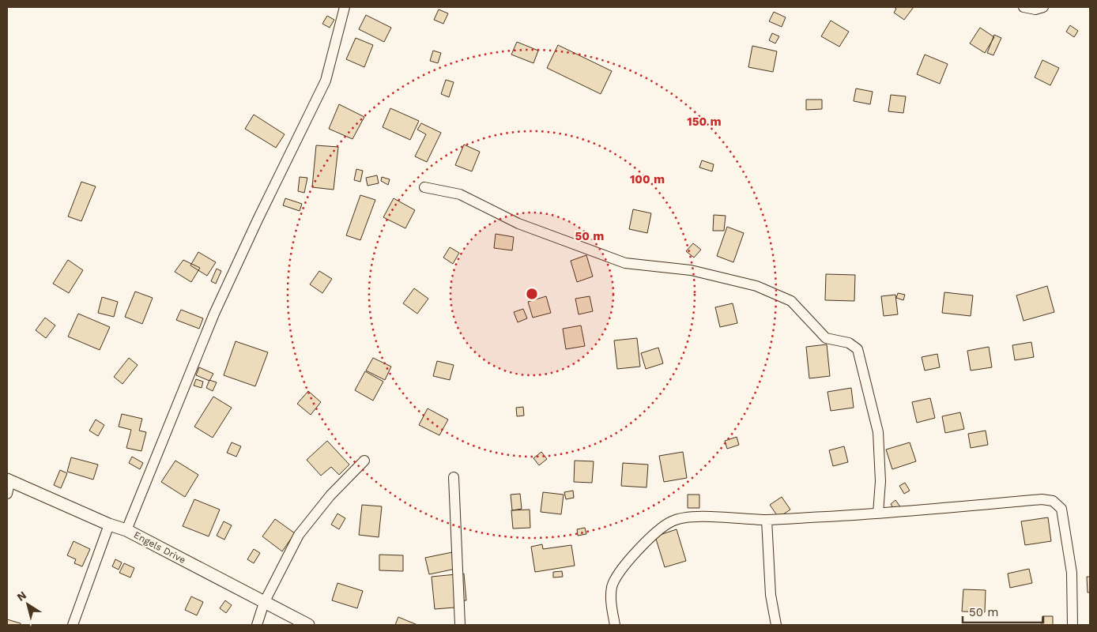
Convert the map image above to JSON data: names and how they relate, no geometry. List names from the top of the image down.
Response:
{
  "streets": {
    "street": ["Engels Drive"]
  },
  "scale_bar": "50 m",
  "north": "top left",
  "rings": ["150 m", "100 m", "50 m"]
}
